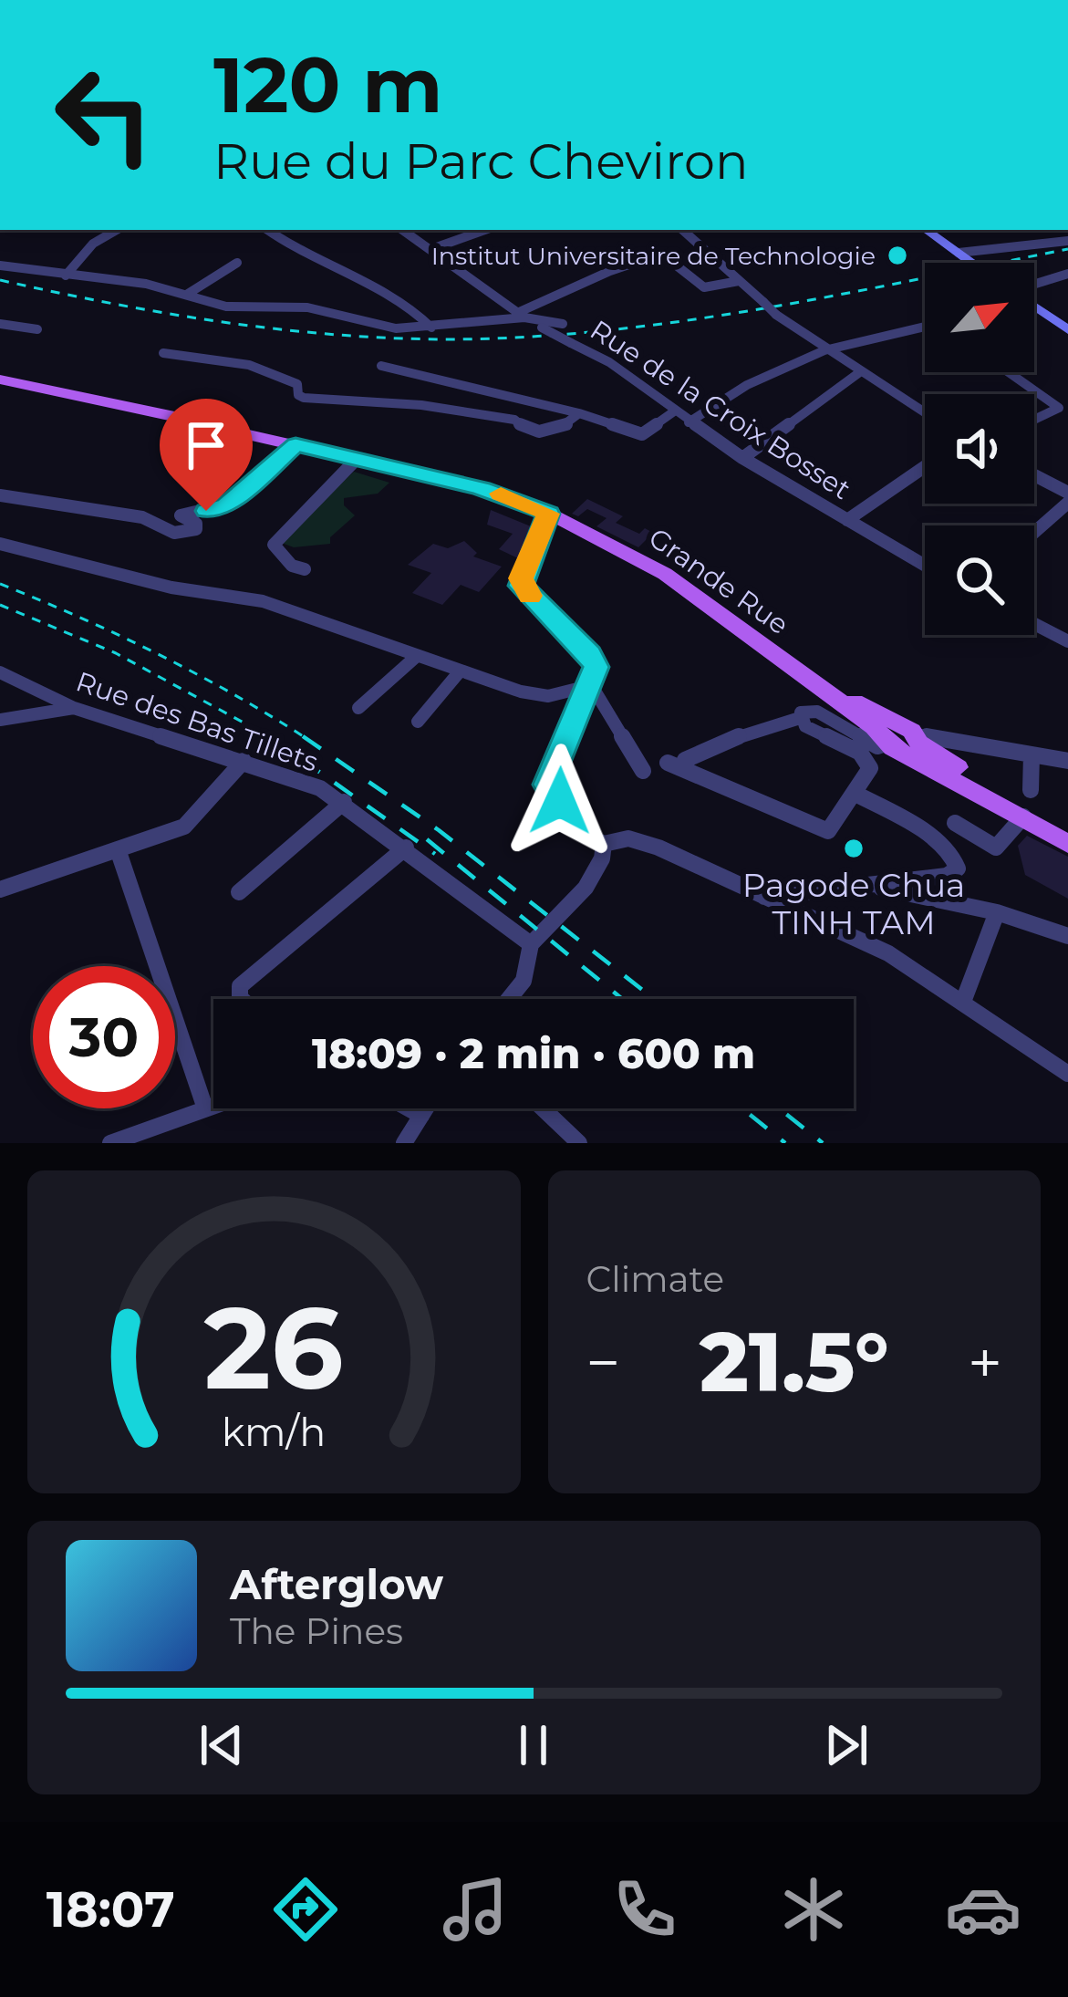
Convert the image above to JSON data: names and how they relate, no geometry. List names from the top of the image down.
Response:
{
  "streets": {
    "main road": ["Grande Rue"],
    "street": ["Rue de la Croix Bosset", "Rue des Bas Tillets"]
  },
  "places": ["Institut Universitaire de Technologie", "Pagode Chua TINH TAM"],
  "north": "top right",
  "page": {
    "turn": ["120 m", "Rue du Parc Cheviron"],
    "limit": "30",
    "trip": "18:09 · 2 min · 600 m",
    "tile": "Climate",
    "heat": ["−", "21.5°", "+"],
    "song": ["Afterglow", "The Pines"],
    "tabs": "18:07",
    "gauge": ["26", "km/h"]
  }
}
